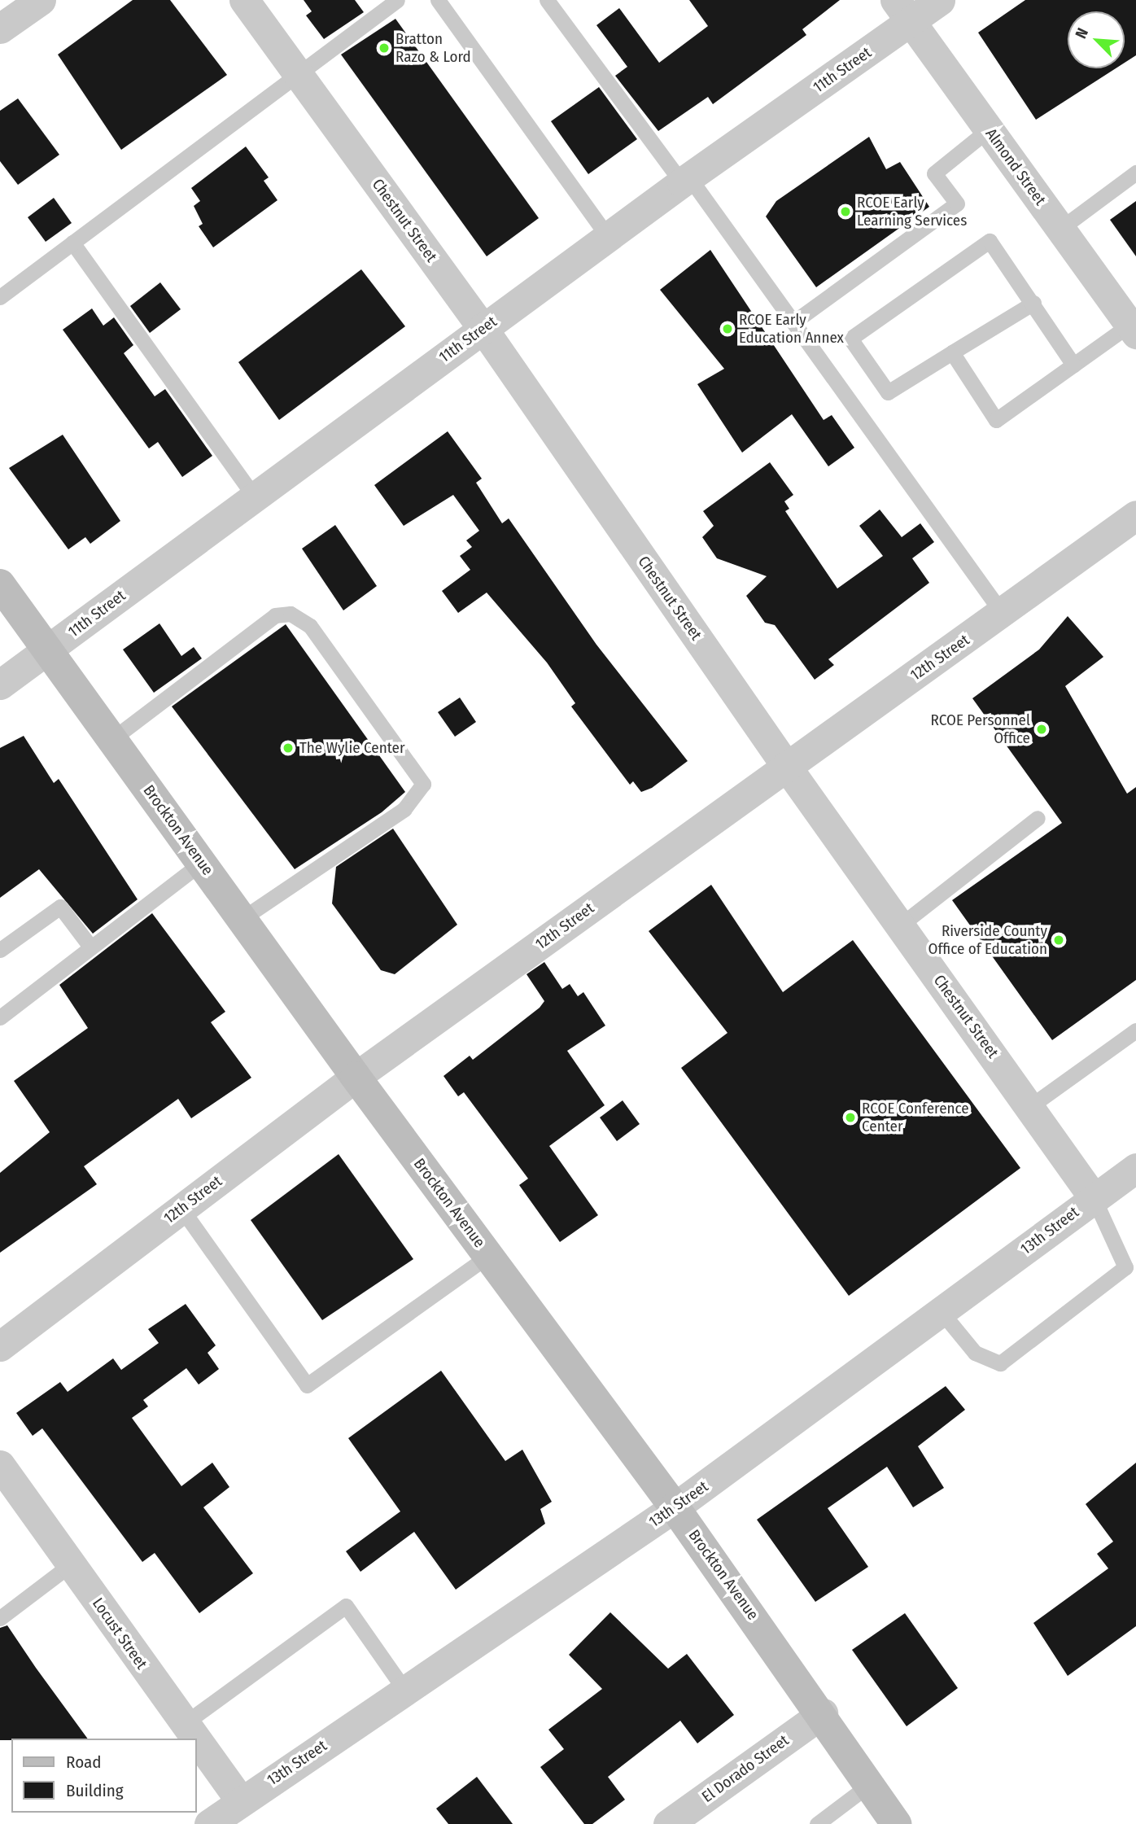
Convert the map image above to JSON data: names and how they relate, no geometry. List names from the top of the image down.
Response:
{
  "streets": {
    "main road": ["Brockton Avenue"],
    "street": [
      "11th Street",
      "Almond Street",
      "Chestnut Street",
      "12th Street",
      "13th Street",
      "Locust Street",
      "El Dorado Street"
    ]
  },
  "crossings": [
    ["11th Street", "Almond Street"],
    ["11th Street", "Chestnut Street"],
    ["11th Street", "Brockton Avenue"],
    ["Chestnut Street", "12th Street"],
    ["Chestnut Street", "13th Street"],
    ["12th Street", "Brockton Avenue"],
    ["Brockton Avenue", "13th Street"],
    ["Brockton Avenue", "El Dorado Street"],
    ["13th Street", "Locust Street"]
  ],
  "places": [
    "Bratton Razo & Lord",
    "RCOE Early Learning Services",
    "RCOE Early Education Annex",
    "RCOE Personnel Office",
    "The Wylie Center",
    "Riverside County Office of Education",
    "RCOE Conference Center"
  ],
  "legend": ["Road", "Building"],
  "north": "top left"
}
